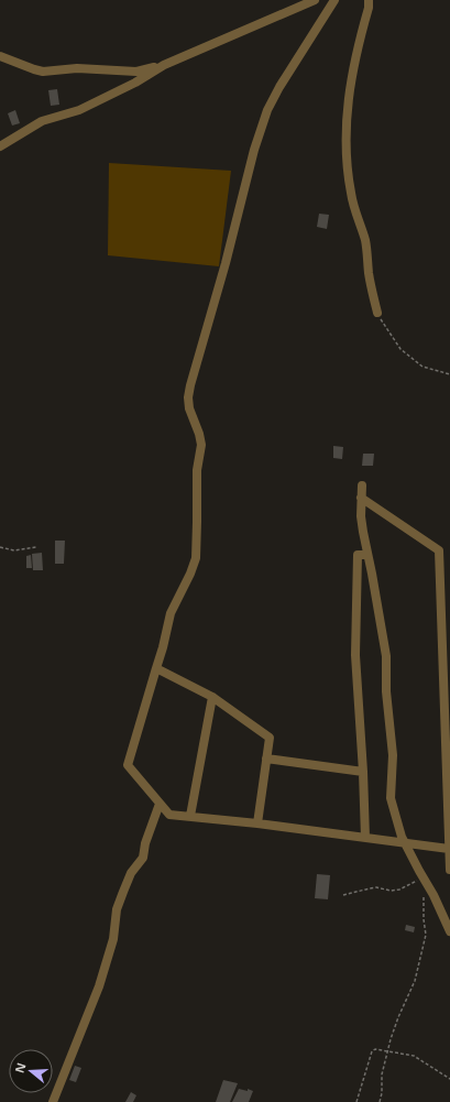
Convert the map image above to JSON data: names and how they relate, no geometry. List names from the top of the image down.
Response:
{
  "north": "left"
}
